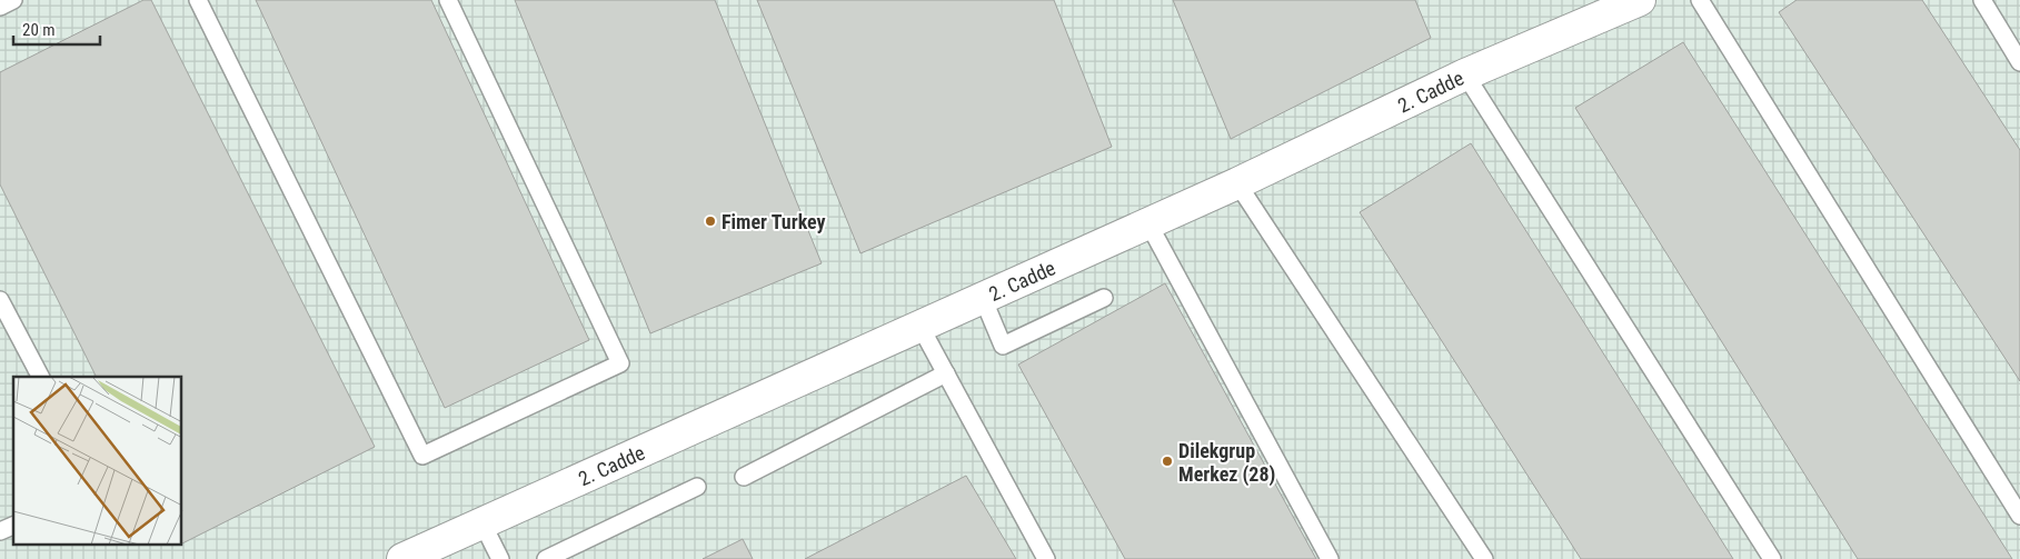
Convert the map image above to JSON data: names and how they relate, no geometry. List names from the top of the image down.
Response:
{
  "streets": {
    "street": ["2. Cadde"]
  },
  "places": ["Fimer Turkey", "Dilekgrup Merkez (28)"],
  "scale_bar": "20 m"
}
